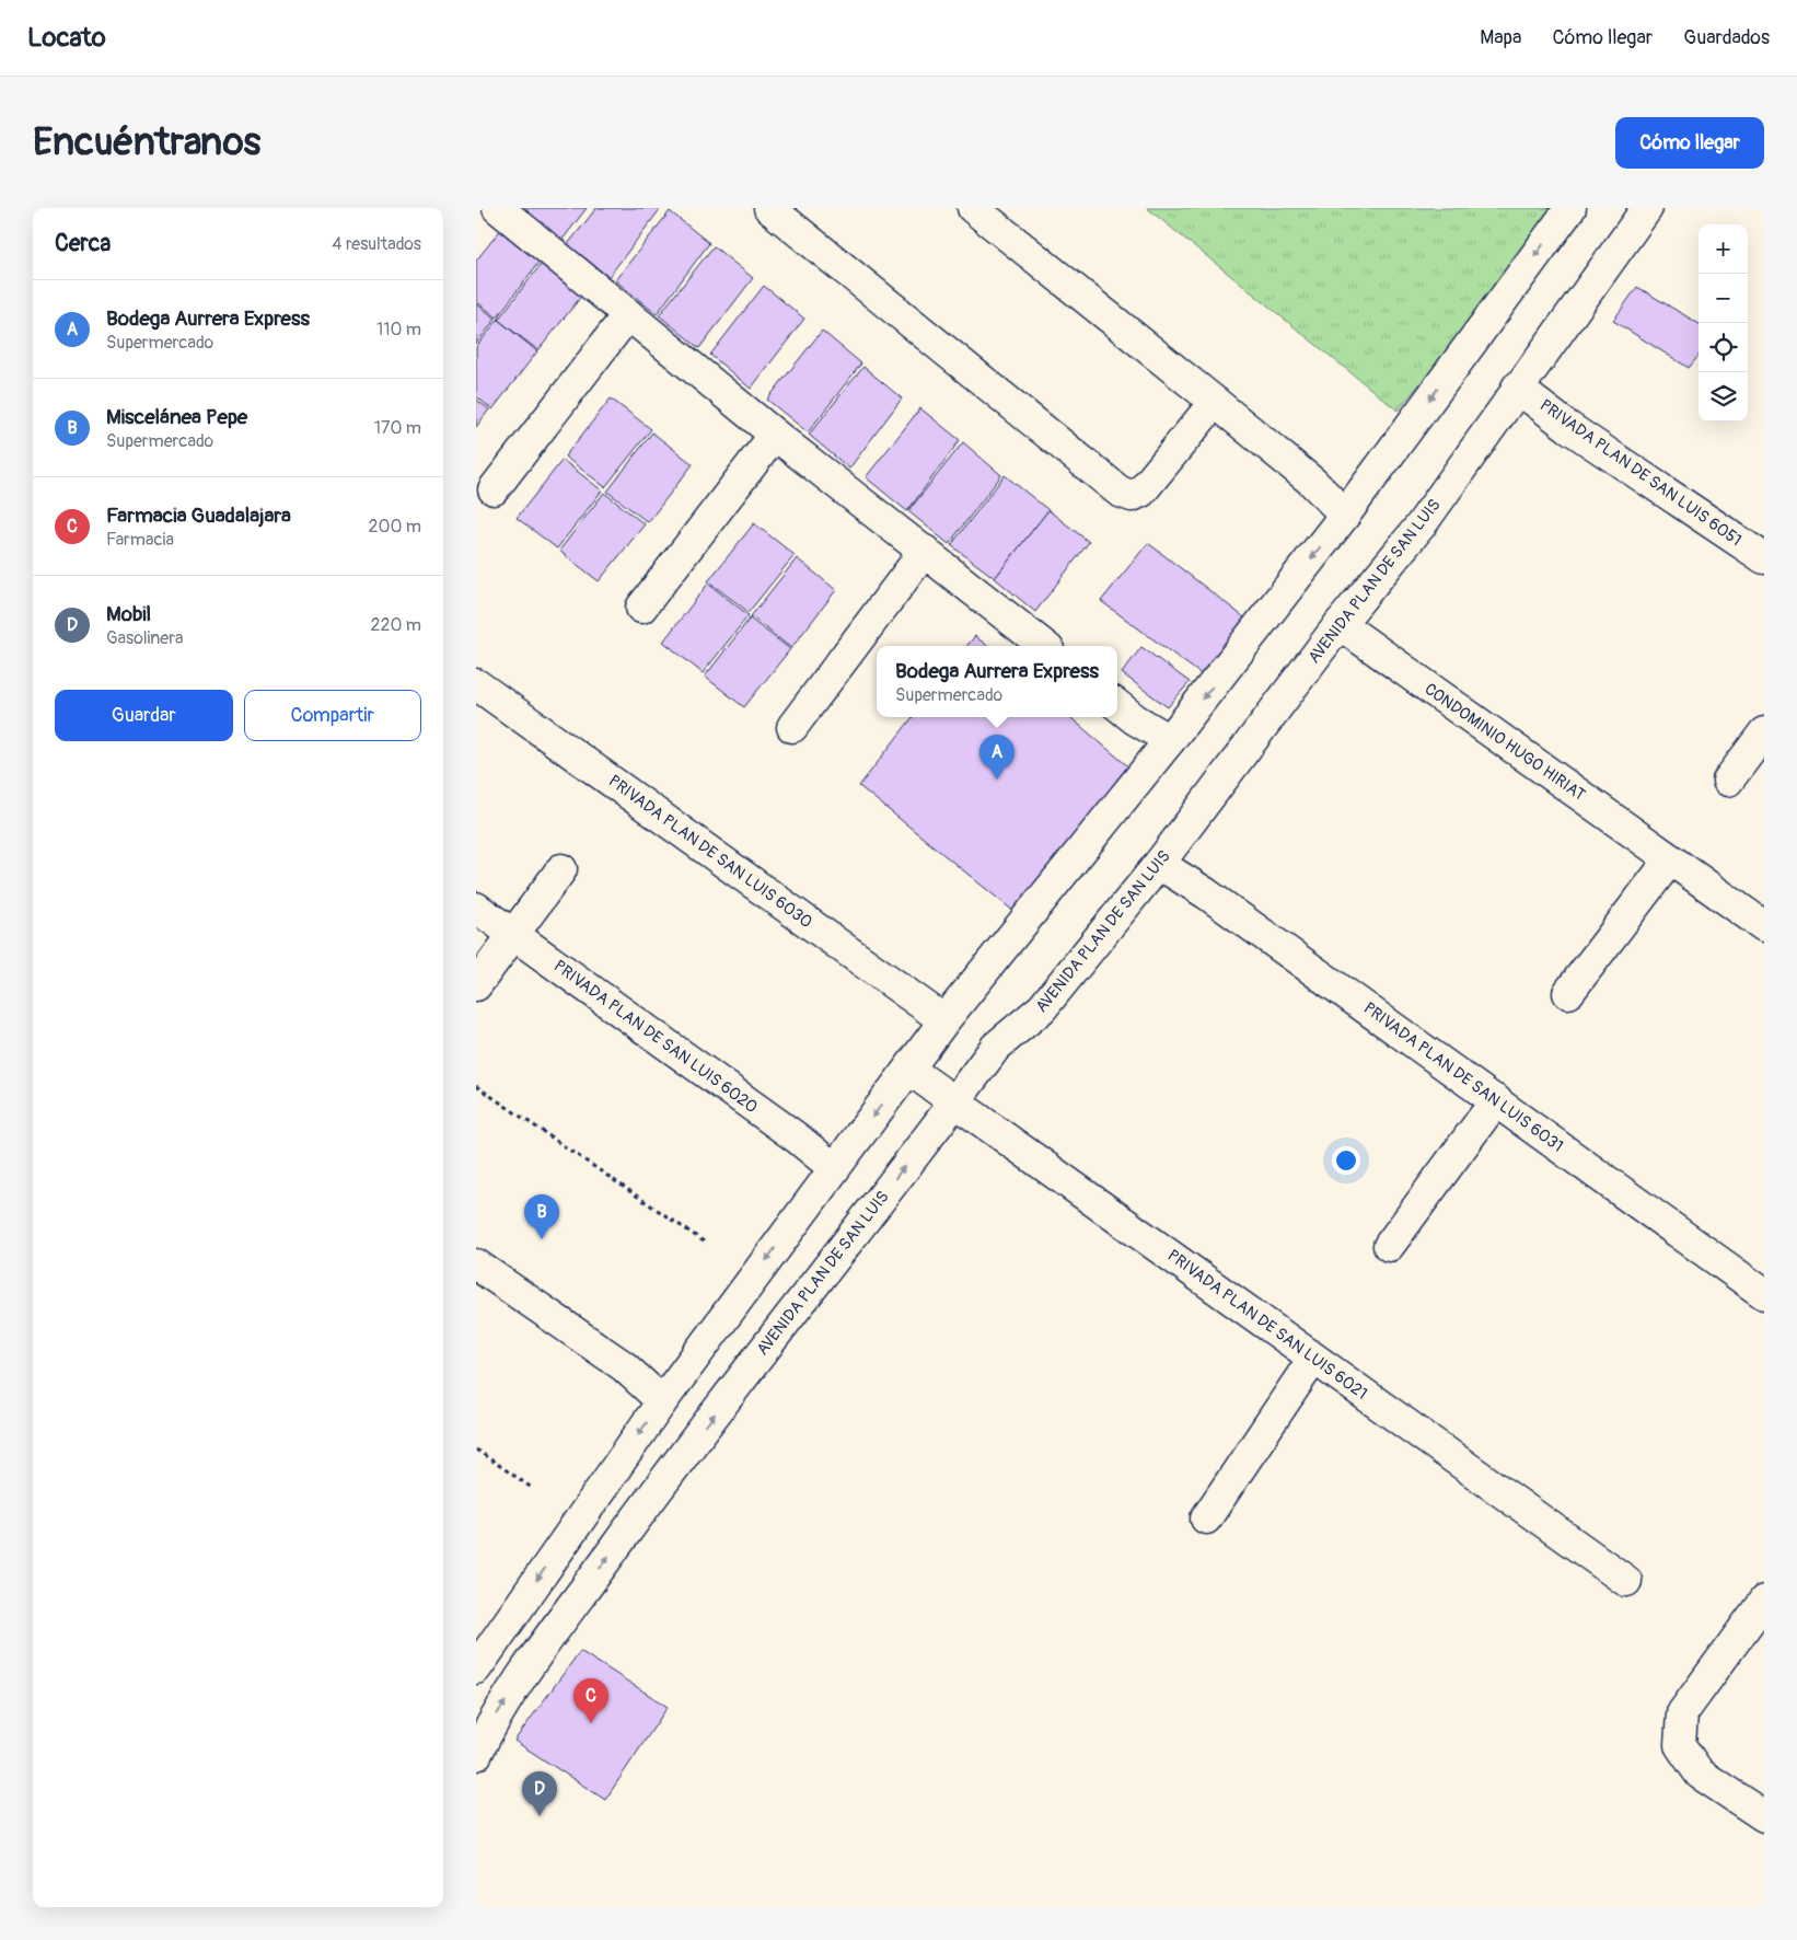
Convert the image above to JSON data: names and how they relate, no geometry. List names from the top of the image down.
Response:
{
  "streets": {
    "street": [
      "PRIVADA PLAN DE SAN LUIS 6051",
      "AVENIDA PLAN DE SAN LUIS",
      "CONDOMINIO HUGO HIRIAT",
      "PRIVADA PLAN DE SAN LUIS 6030",
      "PRIVADA PLAN DE SAN LUIS 6020",
      "PRIVADA PLAN DE SAN LUIS 6031",
      "PRIVADA PLAN DE SAN LUIS 6021"
    ]
  },
  "crossings": [
    ["PRIVADA PLAN DE SAN LUIS 6051", "AVENIDA PLAN DE SAN LUIS"],
    ["AVENIDA PLAN DE SAN LUIS", "CONDOMINIO HUGO HIRIAT"],
    ["AVENIDA PLAN DE SAN LUIS", "PRIVADA PLAN DE SAN LUIS 6031"],
    ["AVENIDA PLAN DE SAN LUIS", "PRIVADA PLAN DE SAN LUIS 6021"]
  ],
  "page": {
    "header": "Locato",
    "nav": ["Mapa", "Cómo llegar", "Guardados"],
    "buttons": [
      "Cómo llegar",
      ["Guardar", "Compartir"]
    ],
    "title": "Encuéntranos",
    "heading": ["Cerca", "4 resultados"],
    "map_buttons": ["+", "−"],
    "list": [
      {
        "mark": "A",
        "name": "Bodega Aurrera Express",
        "note": "Supermercado",
        "value": "110 m"
      },
      {
        "mark": "B",
        "name": "Miscelánea Pepe",
        "note": "Supermercado",
        "value": "170 m"
      },
      {
        "mark": "C",
        "name": "Farmacia Guadalajara",
        "note": "Farmacia",
        "value": "200 m"
      },
      {
        "mark": "D",
        "name": "Mobil",
        "note": "Gasolinera",
        "value": "220 m"
      }
    ],
    "popup": ["Bodega Aurrera Express", "Supermercado"],
    "pins": [
      "A",
      "B",
      "C",
      "D"
    ]
  }
}
